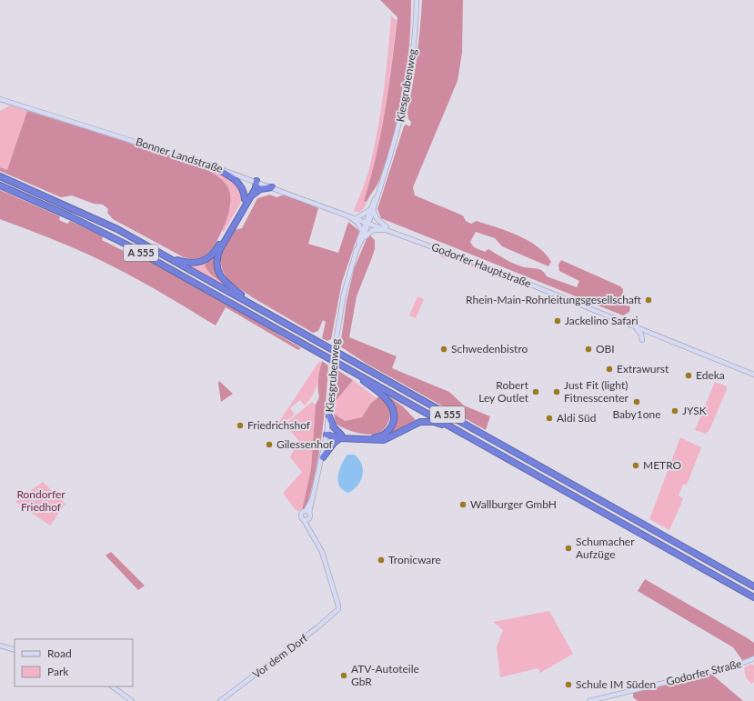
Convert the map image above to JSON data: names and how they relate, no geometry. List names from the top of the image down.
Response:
{
  "streets": {
    "highway": ["A 555"],
    "main road": [
      "Kiesgrubenweg",
      "Bonner Landstraße",
      "Godorfer Hauptstraße",
      "Vor dem Dorf",
      "Godorfer Straße"
    ]
  },
  "crossings": [
    ["Kiesgrubenweg", "Bonner Landstraße"],
    ["Kiesgrubenweg", "Godorfer Hauptstraße"],
    ["Bonner Landstraße", "Godorfer Hauptstraße"]
  ],
  "parks": ["Rondorfer Friedhof"],
  "places": [
    "Rhein-Main-Rohrleitungsgesellschaft",
    "Jackelino Safari",
    "Schwedenbistro",
    "OBI",
    "Extrawurst",
    "Edeka",
    "Robert Ley Outlet",
    "Just Fit (light) Fitnesscenter",
    "Baby1one",
    "JYSK",
    "Aldi Süd",
    "Friedrichshof",
    "Gilessenhof",
    "METRO",
    "Wallburger GmbH",
    "Schumacher Aufzüge",
    "Tronicware",
    "ATV-Autoteile GbR",
    "Schule IM Süden"
  ],
  "legend": ["Road", "Park"]
}
